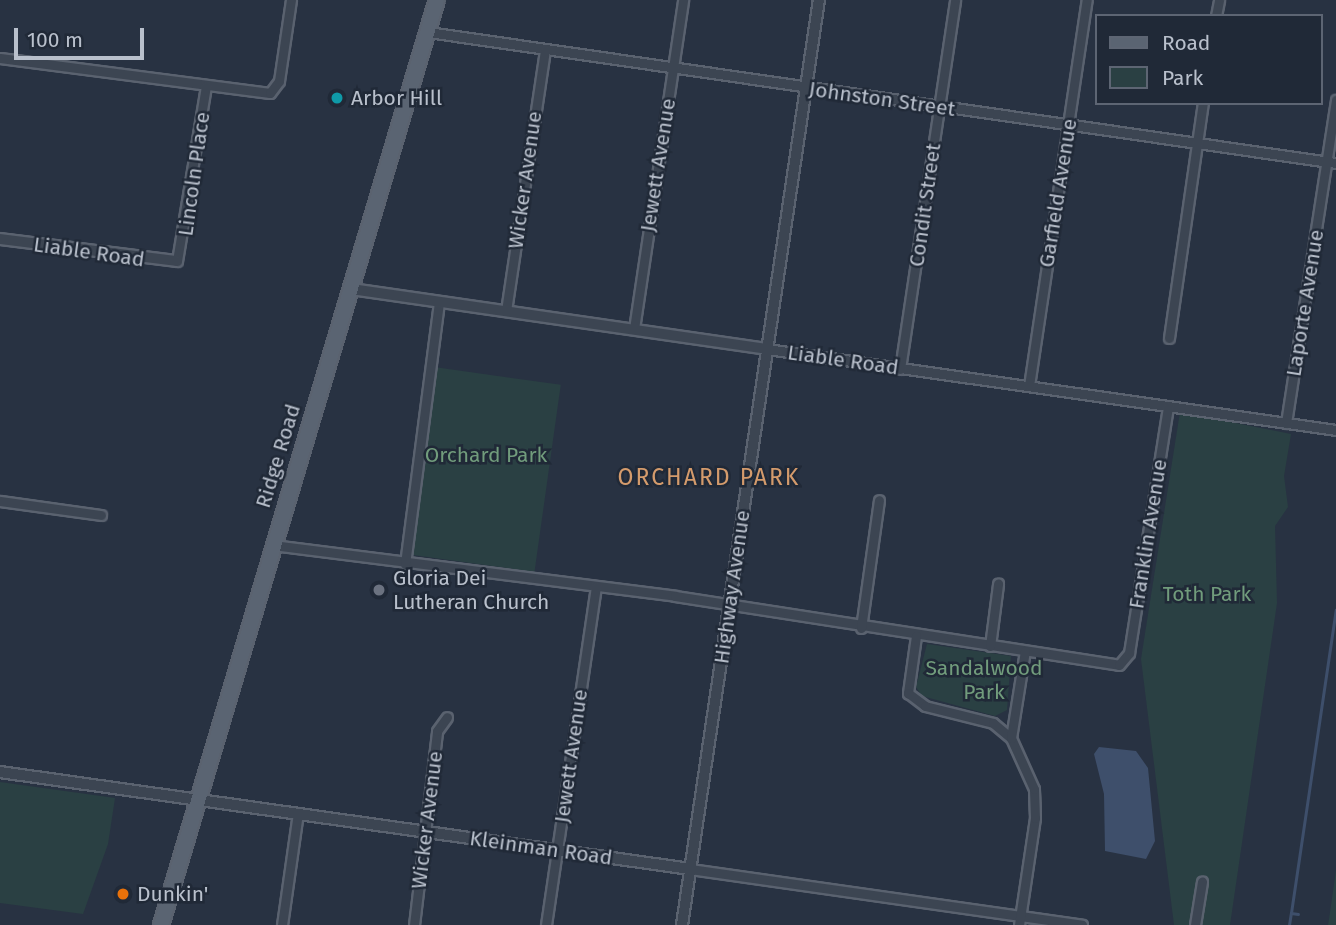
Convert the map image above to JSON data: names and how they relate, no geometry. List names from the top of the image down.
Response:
{
  "streets": {
    "main road": ["Ridge Road"],
    "street": [
      "Johnston Street",
      "Jewett Avenue",
      "Lincoln Place",
      "Wicker Avenue",
      "Garfield Avenue",
      "Condit Street",
      "Liable Road",
      "Laporte Avenue",
      "Franklin Avenue",
      "Highway Avenue",
      "Kleinman Road"
    ]
  },
  "crossings": [
    ["Johnston Street", "Jewett Avenue"],
    ["Johnston Street", "Wicker Avenue"],
    ["Johnston Street", "Garfield Avenue"],
    ["Johnston Street", "Condit Street"],
    ["Johnston Street", "Laporte Avenue"],
    ["Johnston Street", "Ridge Road"],
    ["Johnston Street", "Highway Avenue"],
    ["Jewett Avenue", "Liable Road"],
    ["Jewett Avenue", "Kleinman Road"],
    ["Lincoln Place", "Liable Road"],
    ["Wicker Avenue", "Liable Road"],
    ["Wicker Avenue", "Kleinman Road"],
    ["Garfield Avenue", "Liable Road"],
    ["Condit Street", "Liable Road"],
    ["Liable Road", "Laporte Avenue"],
    ["Liable Road", "Ridge Road"],
    ["Liable Road", "Franklin Avenue"],
    ["Liable Road", "Highway Avenue"],
    ["Ridge Road", "Kleinman Road"],
    ["Highway Avenue", "Kleinman Road"]
  ],
  "districts": ["ORCHARD PARK"],
  "parks": ["Orchard Park", "Toth Park", "Sandalwood Park"],
  "places": ["Arbor Hill", "Gloria Dei Lutheran Church", "Dunkin'"],
  "legend": ["Road", "Park"],
  "scale_bar": "100 m"
}
